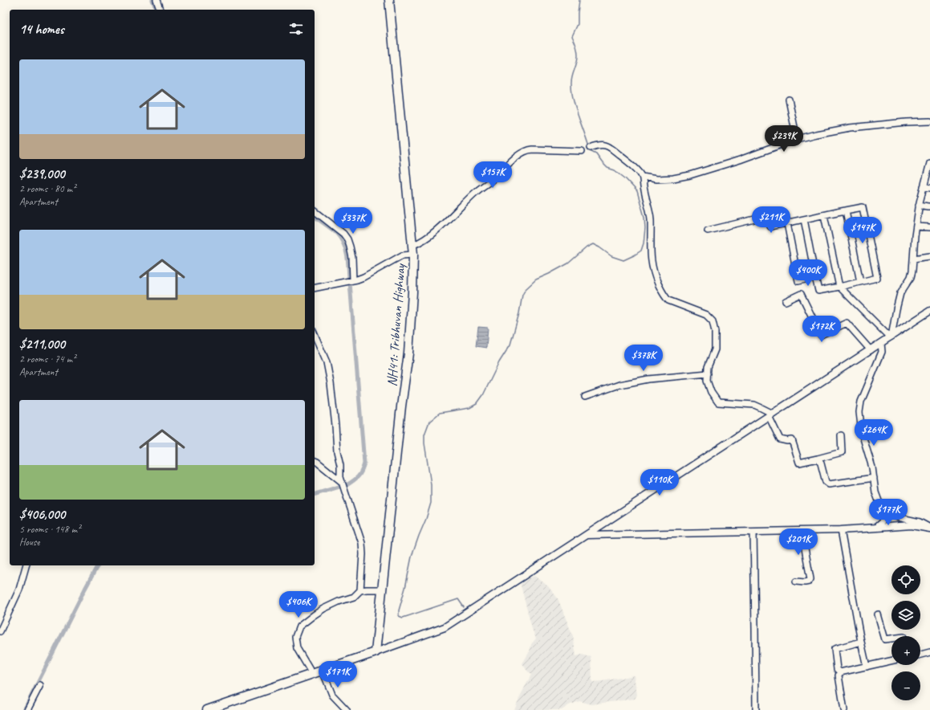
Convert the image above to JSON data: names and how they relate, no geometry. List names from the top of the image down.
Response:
{
  "streets": {
    "highway": ["NH41: Tribhuvan Highway"]
  },
  "page": {
    "heading": "14 homes",
    "list": [
      {
        "name": "$239,000",
        "note": "2 rooms · 80 m² · Apartment"
      },
      {
        "name": "$211,000",
        "note": "2 rooms · 74 m² · Apartment"
      },
      {
        "name": "$406,000",
        "note": "5 rooms · 148 m² · House"
      }
    ],
    "price": [
      "$239K",
      "$157K",
      "$211K",
      "$337K",
      "$147K",
      "$400K",
      "$172K",
      "$378K",
      "$264K",
      "$110K",
      "$177K",
      "$201K",
      "$406K",
      "$171K"
    ],
    "map_buttons": ["+", "−"]
  }
}
